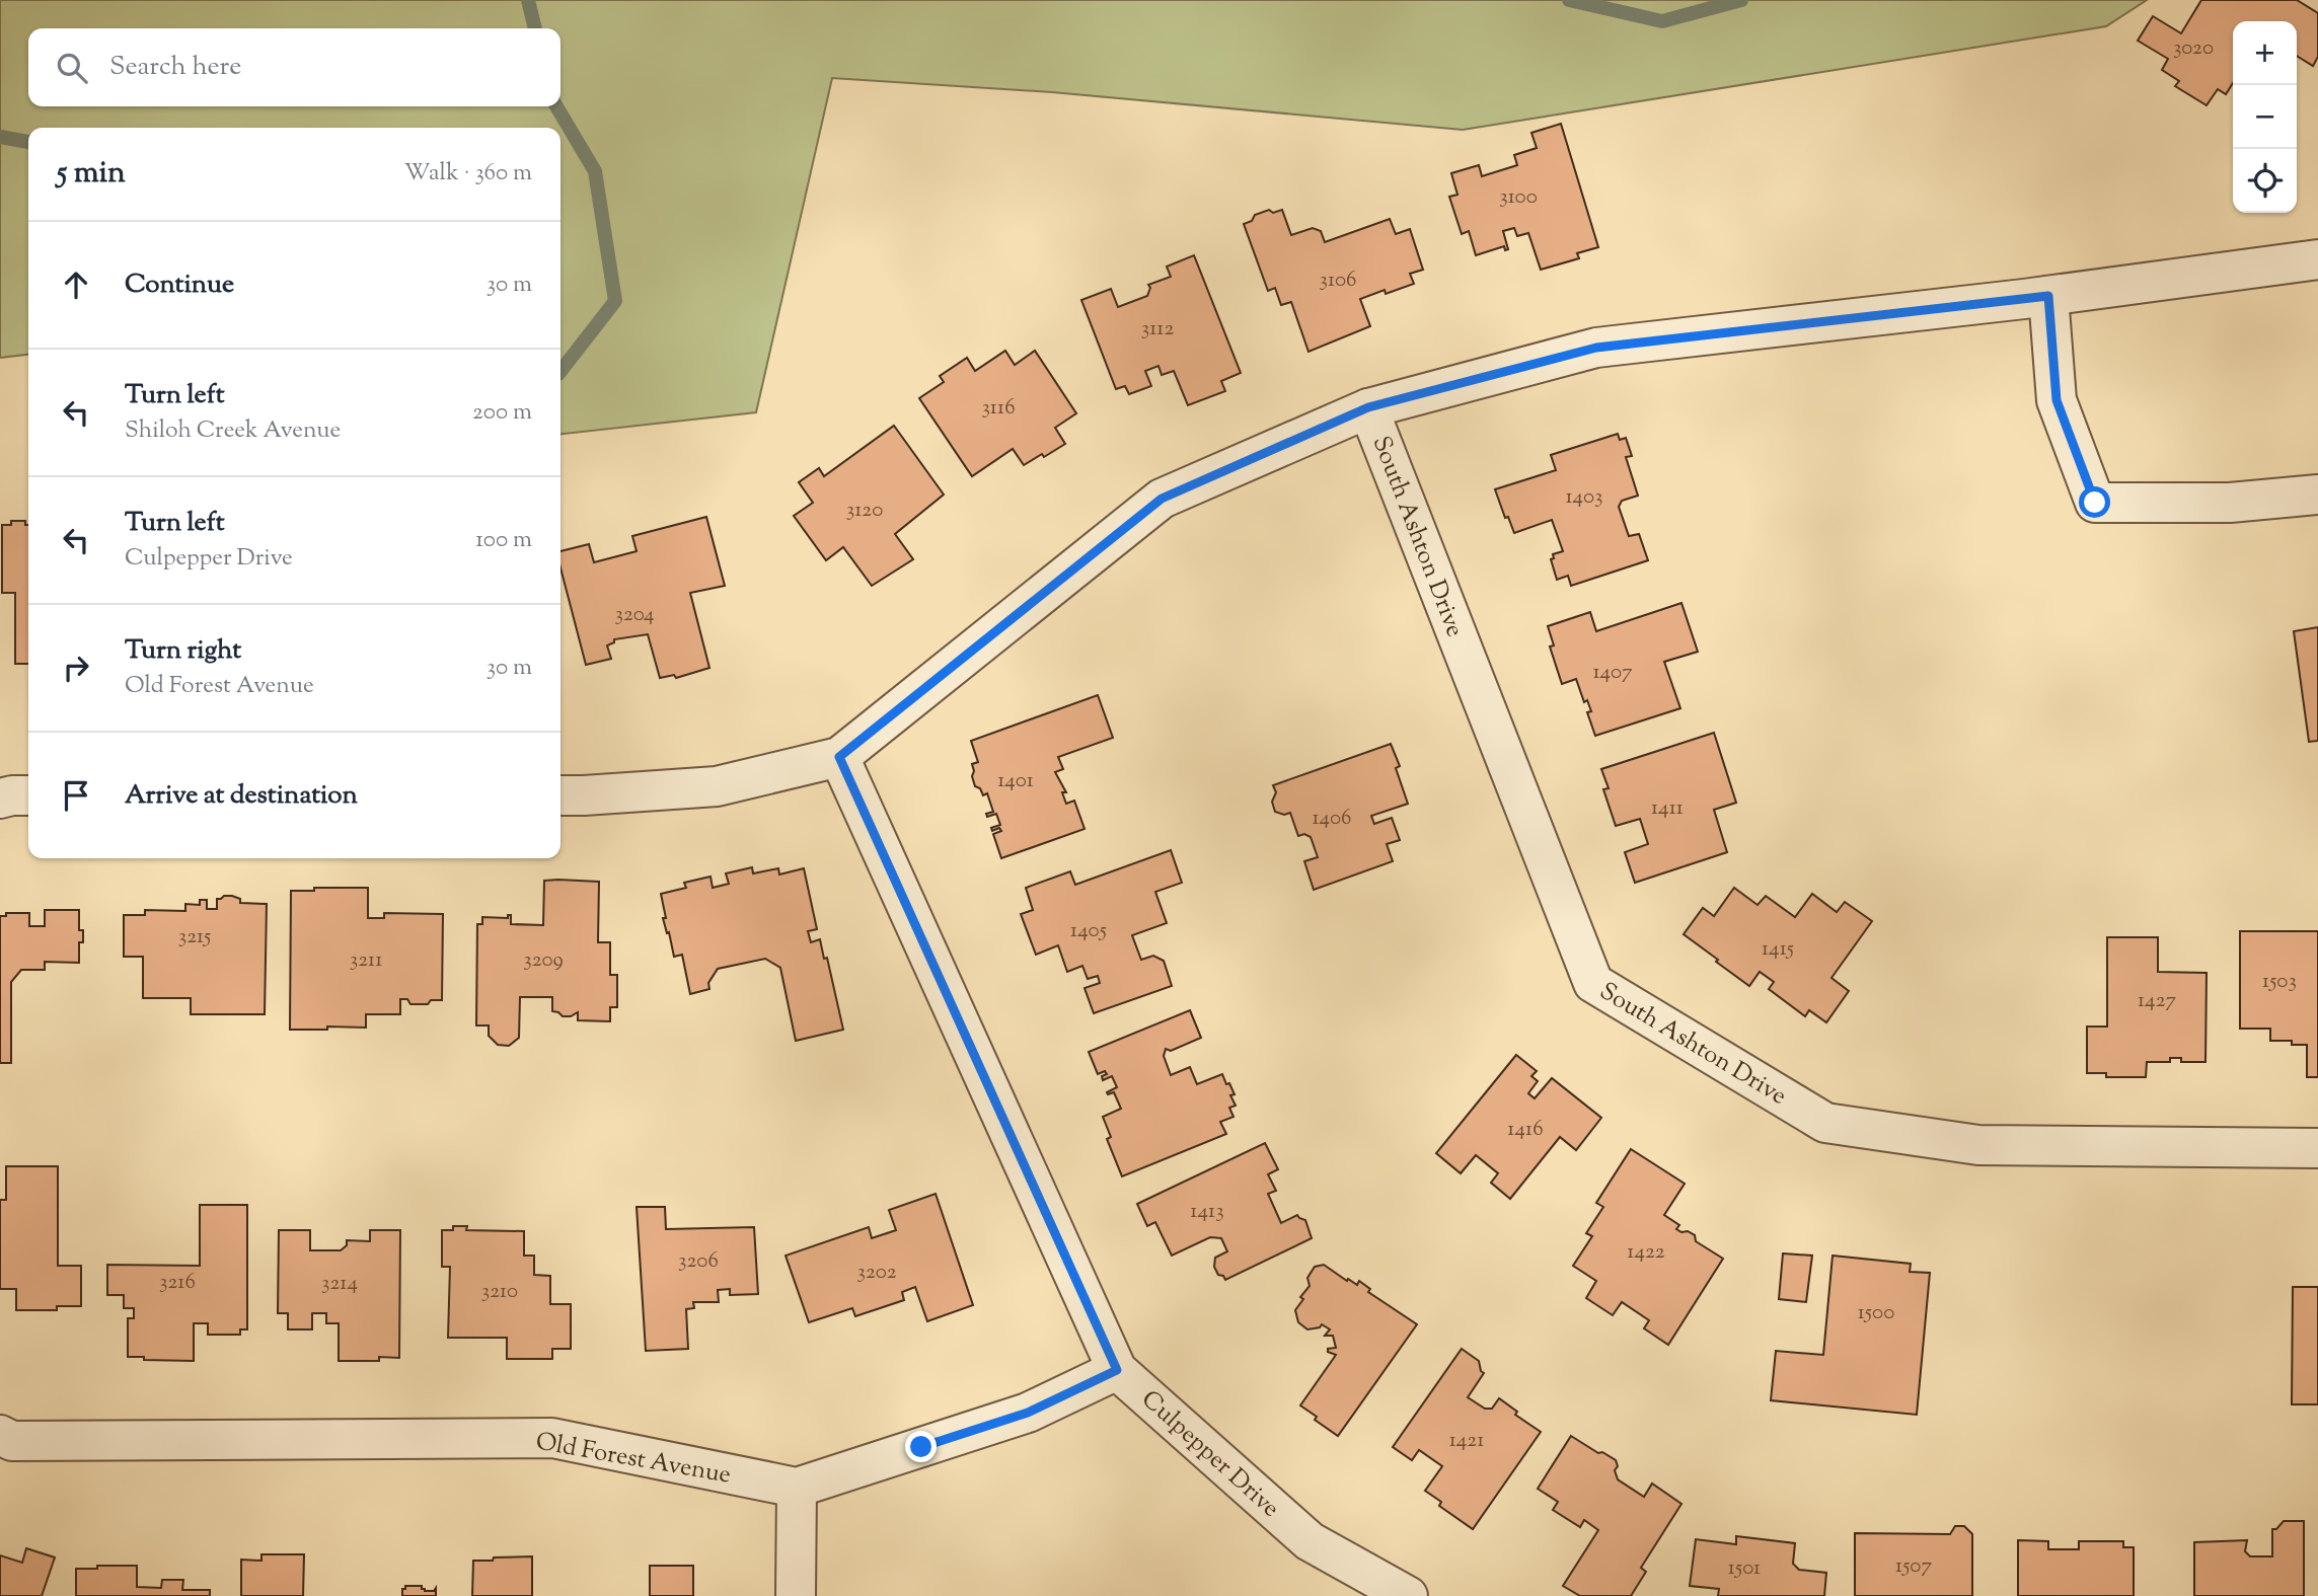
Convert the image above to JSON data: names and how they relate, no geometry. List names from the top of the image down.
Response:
{
  "streets": {
    "street": ["South Ashton Drive", "Culpepper Drive", "Old Forest Avenue"]
  },
  "crossings": [
    ["Culpepper Drive", "Old Forest Avenue"]
  ],
  "house_numbers": [
    "3020",
    "3100",
    "3106",
    "3112",
    "3116",
    "1403",
    "3120",
    "3204",
    "1407",
    "1401",
    "1411",
    "1406",
    "1405",
    "3215",
    "1415",
    "3211",
    "3209",
    "1503",
    "1427",
    "1416",
    "1413",
    "1422",
    "3206",
    "3202",
    "3216",
    "3214",
    "3210",
    "1500",
    "1421",
    "1507",
    "1501"
  ],
  "page": {
    "map_buttons": ["+", "−"],
    "search": "Search here",
    "heading": ["5 min", "Walk · 360 m"],
    "list": [
      ["Continue", "30 m"],
      ["Turn left", "Shiloh Creek Avenue", "200 m"],
      ["Turn left", "Culpepper Drive", "100 m"],
      ["Turn right", "Old Forest Avenue", "30 m"],
      "Arrive at destination"
    ]
  }
}
